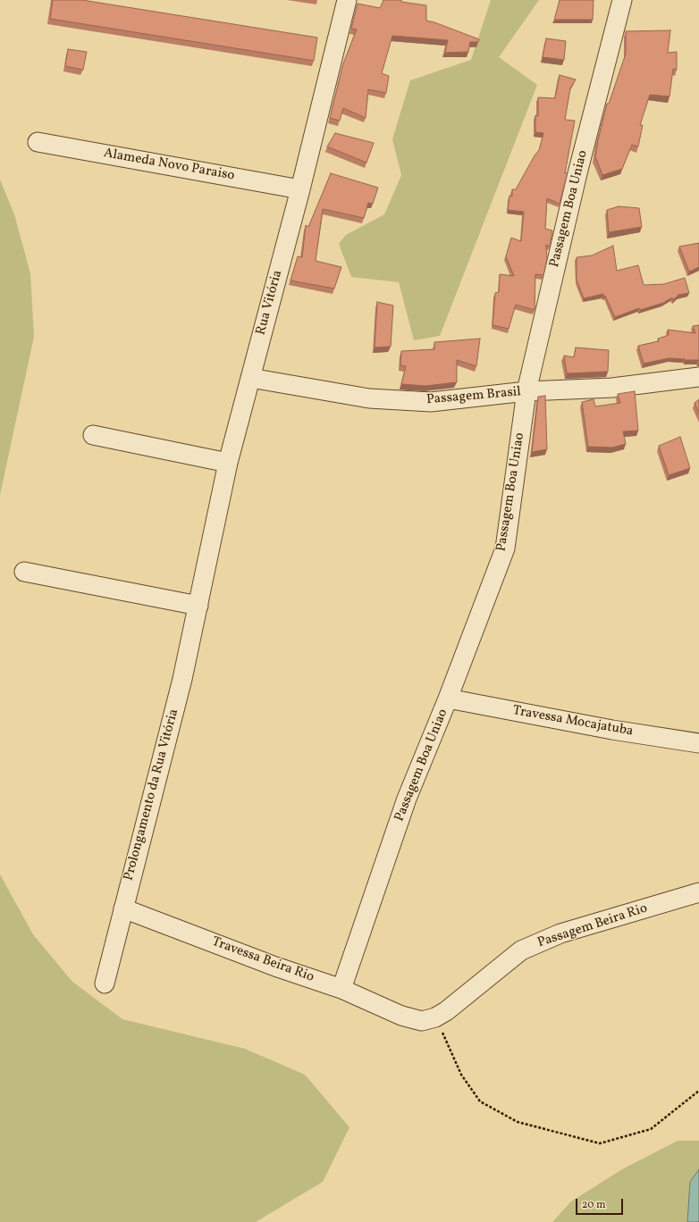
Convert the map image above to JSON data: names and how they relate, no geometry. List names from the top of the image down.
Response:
{
  "streets": {
    "street": [
      "Alameda Novo Paraiso",
      "Passagem Boa Uniao",
      "Rua Vitória",
      "Passagem Brasil",
      "Travessa Mocajatuba",
      "Prolongamento da Rua Vitória",
      "Passagem Beira Rio",
      "Travessa Beira Rio"
    ]
  },
  "crossings": [
    ["Alameda Novo Paraiso", "Rua Vitória"],
    ["Passagem Boa Uniao", "Passagem Brasil"],
    ["Passagem Boa Uniao", "Travessa Mocajatuba"],
    ["Passagem Boa Uniao", "Travessa Beira Rio"],
    ["Rua Vitória", "Passagem Brasil"],
    ["Rua Vitória", "Prolongamento da Rua Vitória"],
    ["Prolongamento da Rua Vitória", "Travessa Beira Rio"],
    ["Passagem Beira Rio", "Travessa Beira Rio"]
  ],
  "scale_bar": "20 m"
}
